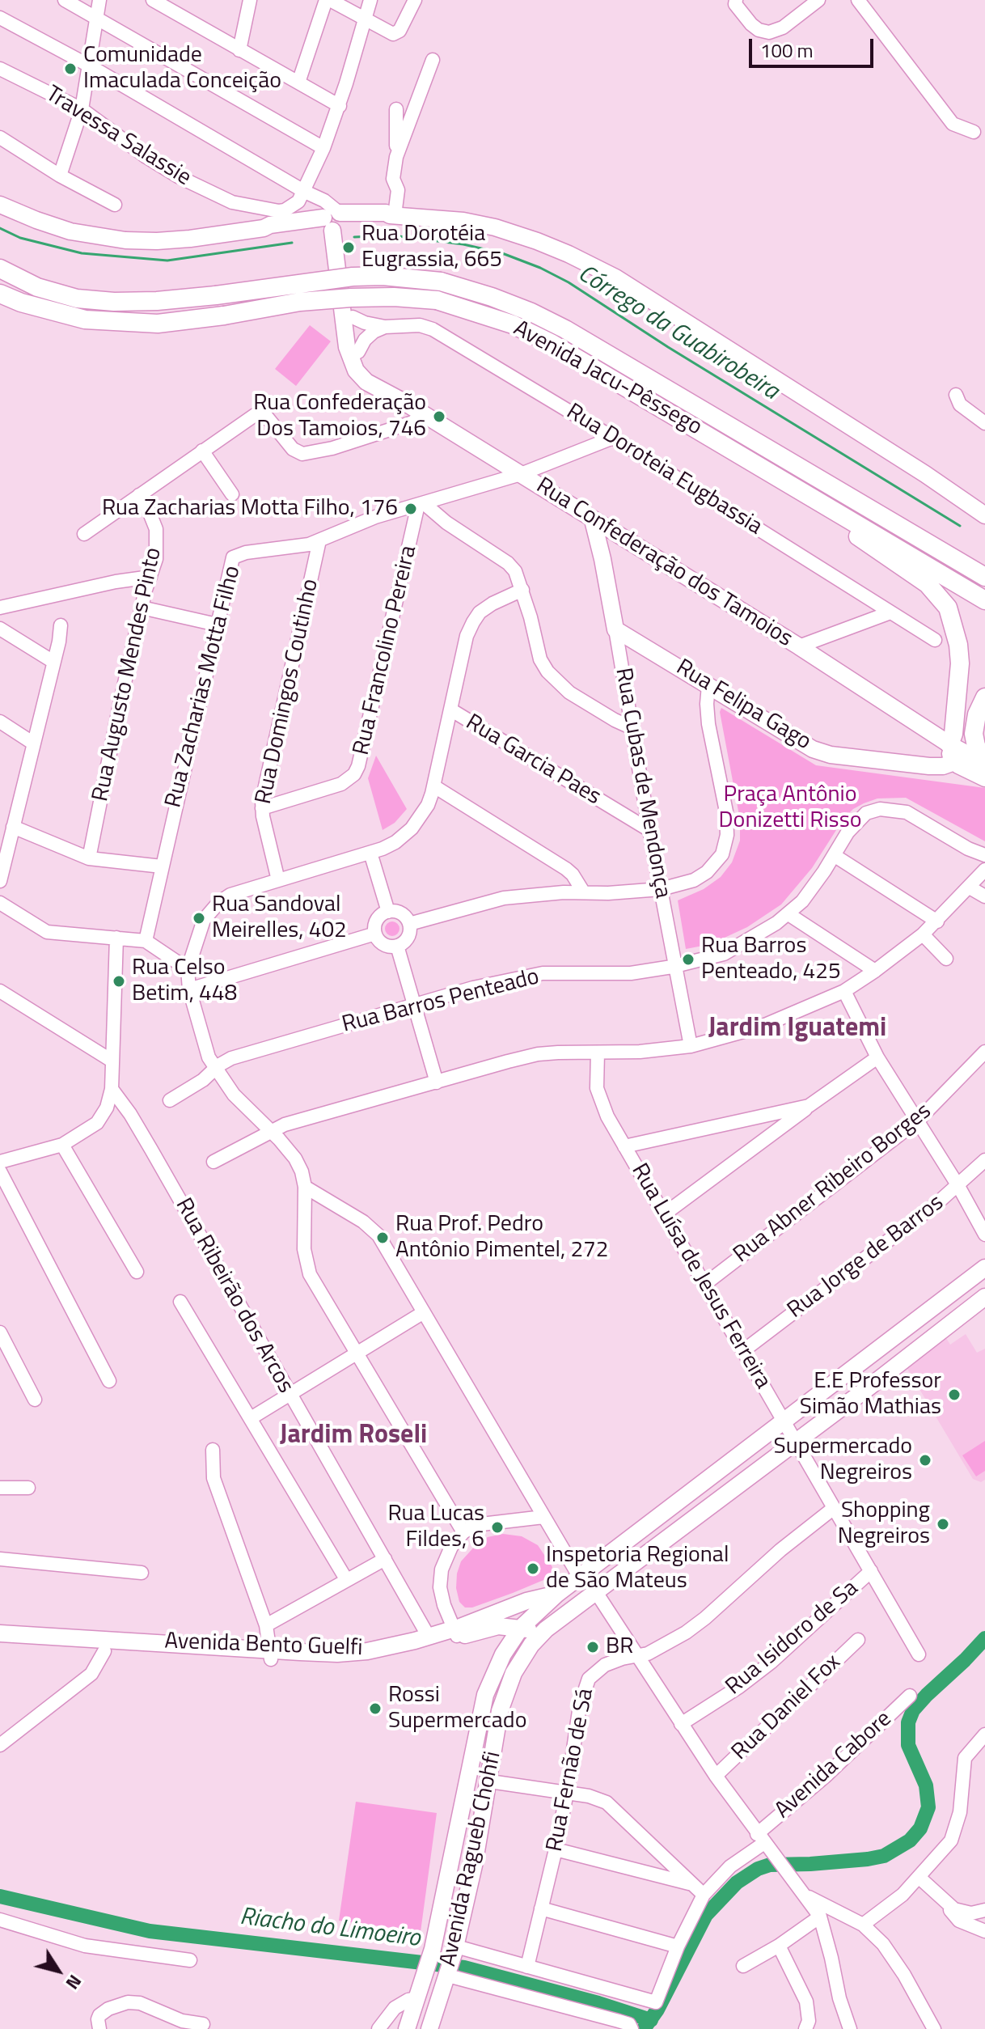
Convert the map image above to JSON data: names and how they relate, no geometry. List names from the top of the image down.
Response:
{
  "streets": {
    "highway": ["Avenida Jacu-Pêssego"],
    "main road": [
      "Rua Confederação dos Tamoios",
      "Rua Felipa Gago",
      "Rua Cubas de Mendonça",
      "Avenida Bento Guelfi",
      "Avenida Ragueb Chohfi"
    ],
    "street": [
      "Travessa Salassie",
      "Rua Doroteia Eugbassia",
      "Rua Francolino Pereira",
      "Rua Augusto Mendes Pinto",
      "Rua Zacharias Motta Filho",
      "Rua Domingos Coutinho",
      "Rua Garcia Paes",
      "Rua Barros Penteado",
      "Rua Abner Ribeiro Borges",
      "Rua Jorge de Barros",
      "Rua Luísa de Jesus Ferreira",
      "Rua Ribeirão dos Arcos",
      "Rua Isidoro de Sa",
      "Rua Daniel Fox",
      "Avenida Cabore",
      "Rua Fernão de Sá"
    ]
  },
  "crossings": [
    ["Rua Doroteia Eugbassia", "Rua Zacharias Motta Filho"],
    ["Rua Confederação dos Tamoios", "Rua Zacharias Motta Filho"],
    ["Rua Confederação dos Tamoios", "Rua Felipa Gago"],
    ["Rua Confederação dos Tamoios", "Rua Cubas de Mendonça"],
    ["Rua Francolino Pereira", "Rua Zacharias Motta Filho"],
    ["Rua Francolino Pereira", "Rua Domingos Coutinho"],
    ["Rua Zacharias Motta Filho", "Rua Domingos Coutinho"],
    ["Rua Felipa Gago", "Rua Cubas de Mendonça"],
    ["Rua Garcia Paes", "Rua Cubas de Mendonça"],
    ["Rua Cubas de Mendonça", "Rua Barros Penteado"],
    ["Rua Abner Ribeiro Borges", "Rua Luísa de Jesus Ferreira"],
    ["Rua Jorge de Barros", "Rua Luísa de Jesus Ferreira"],
    ["Rua Luísa de Jesus Ferreira", "Rua Isidoro de Sa"],
    ["Rua Luísa de Jesus Ferreira", "Rua Fernão de Sá"],
    ["Rua Luísa de Jesus Ferreira", "Avenida Ragueb Chohfi"],
    ["Rua Ribeirão dos Arcos", "Avenida Bento Guelfi"],
    ["Avenida Bento Guelfi", "Avenida Ragueb Chohfi"],
    ["Avenida Cabore", "Rua Fernão de Sá"]
  ],
  "districts": ["Jardim Iguatemi", "Jardim Roseli"],
  "water": ["Córrego da Guabirobeira", "Riacho do Limoeiro"],
  "parks": ["Praça Antônio Donizetti Risso"],
  "places": [
    "Comunidade Imaculada Conceição",
    "Rua Dorotéia Eugrassia, 665",
    "Rua Confederação Dos Tamoios, 746",
    "Rua Zacharias Motta Filho, 176",
    "Rua Sandoval Meirelles, 402",
    "Rua Barros Penteado, 425",
    "Rua Celso Betim, 448",
    "Rua Prof. Pedro Antônio Pimentel, 272",
    "E.E Professor Simão Mathias",
    "Supermercado Negreiros",
    "Shopping Negreiros",
    "Rua Lucas Fildes, 6",
    "Inspetoria Regional de São Mateus",
    "BR",
    "Rossi Supermercado"
  ],
  "scale_bar": "100 m",
  "north": "bottom right"
}
